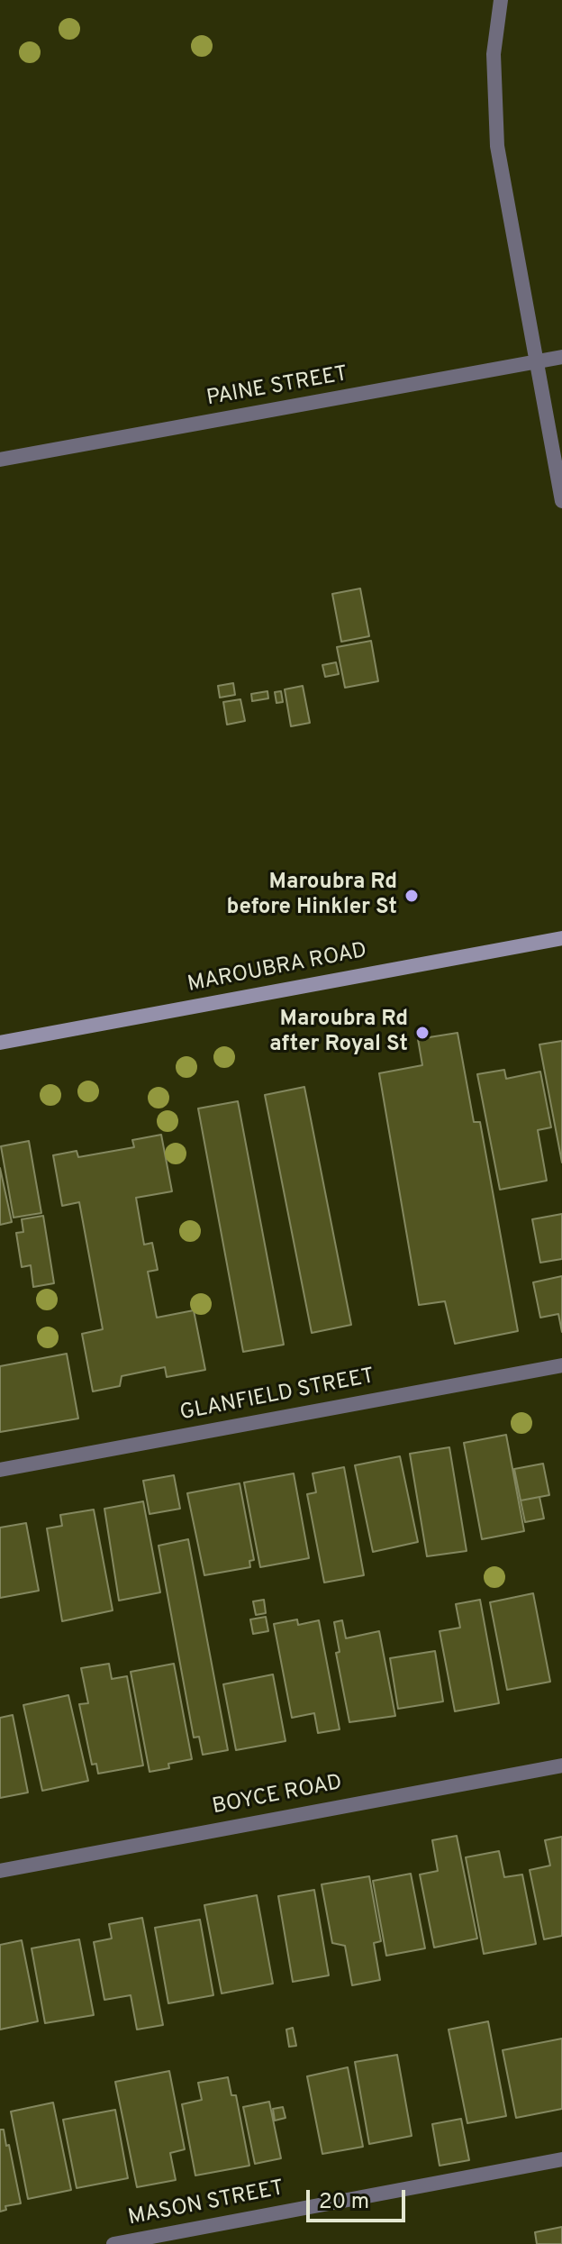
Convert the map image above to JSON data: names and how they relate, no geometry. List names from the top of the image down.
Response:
{
  "streets": {
    "main road": ["MAROUBRA ROAD"],
    "street": [
      "PAINE STREET",
      "GLANFIELD STREET",
      "BOYCE ROAD",
      "MASON STREET"
    ]
  },
  "places": ["Maroubra Rd before Hinkler St", "Maroubra Rd after Royal St"],
  "scale_bar": "20 m"
}
